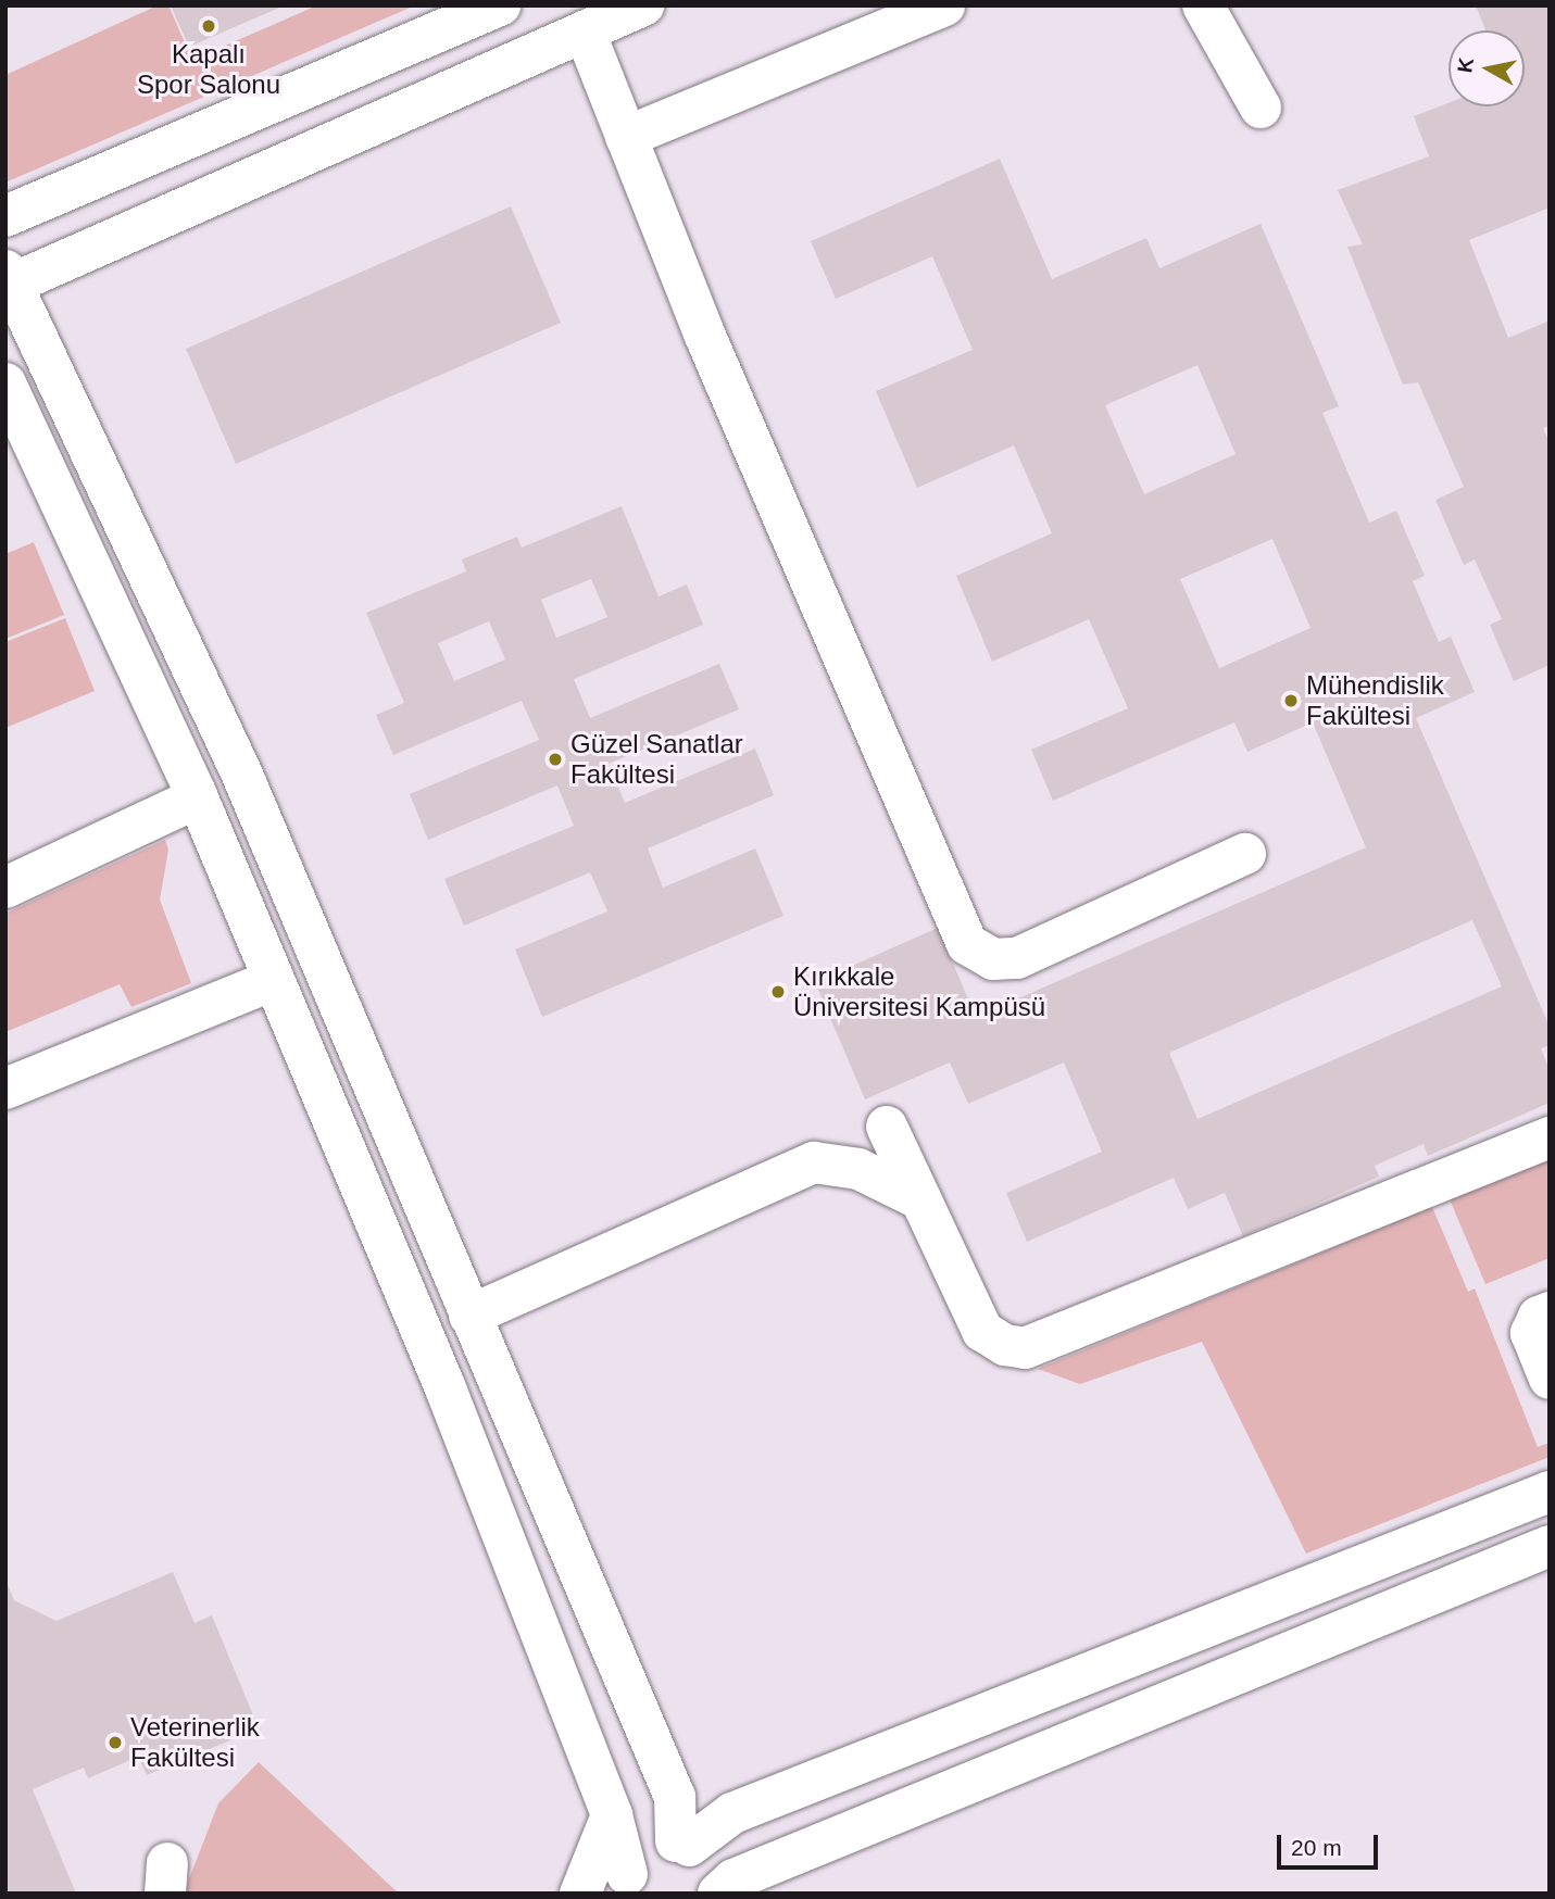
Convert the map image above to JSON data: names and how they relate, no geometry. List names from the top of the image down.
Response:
{
  "places": [
    "Kapalı Spor Salonu",
    "Mühendislik Fakültesi",
    "Güzel Sanatlar Fakültesi",
    "Kırıkkale Üniversitesi Kampüsü",
    "Veterinerlik Fakültesi"
  ],
  "scale_bar": "20 m",
  "north": "left"
}
